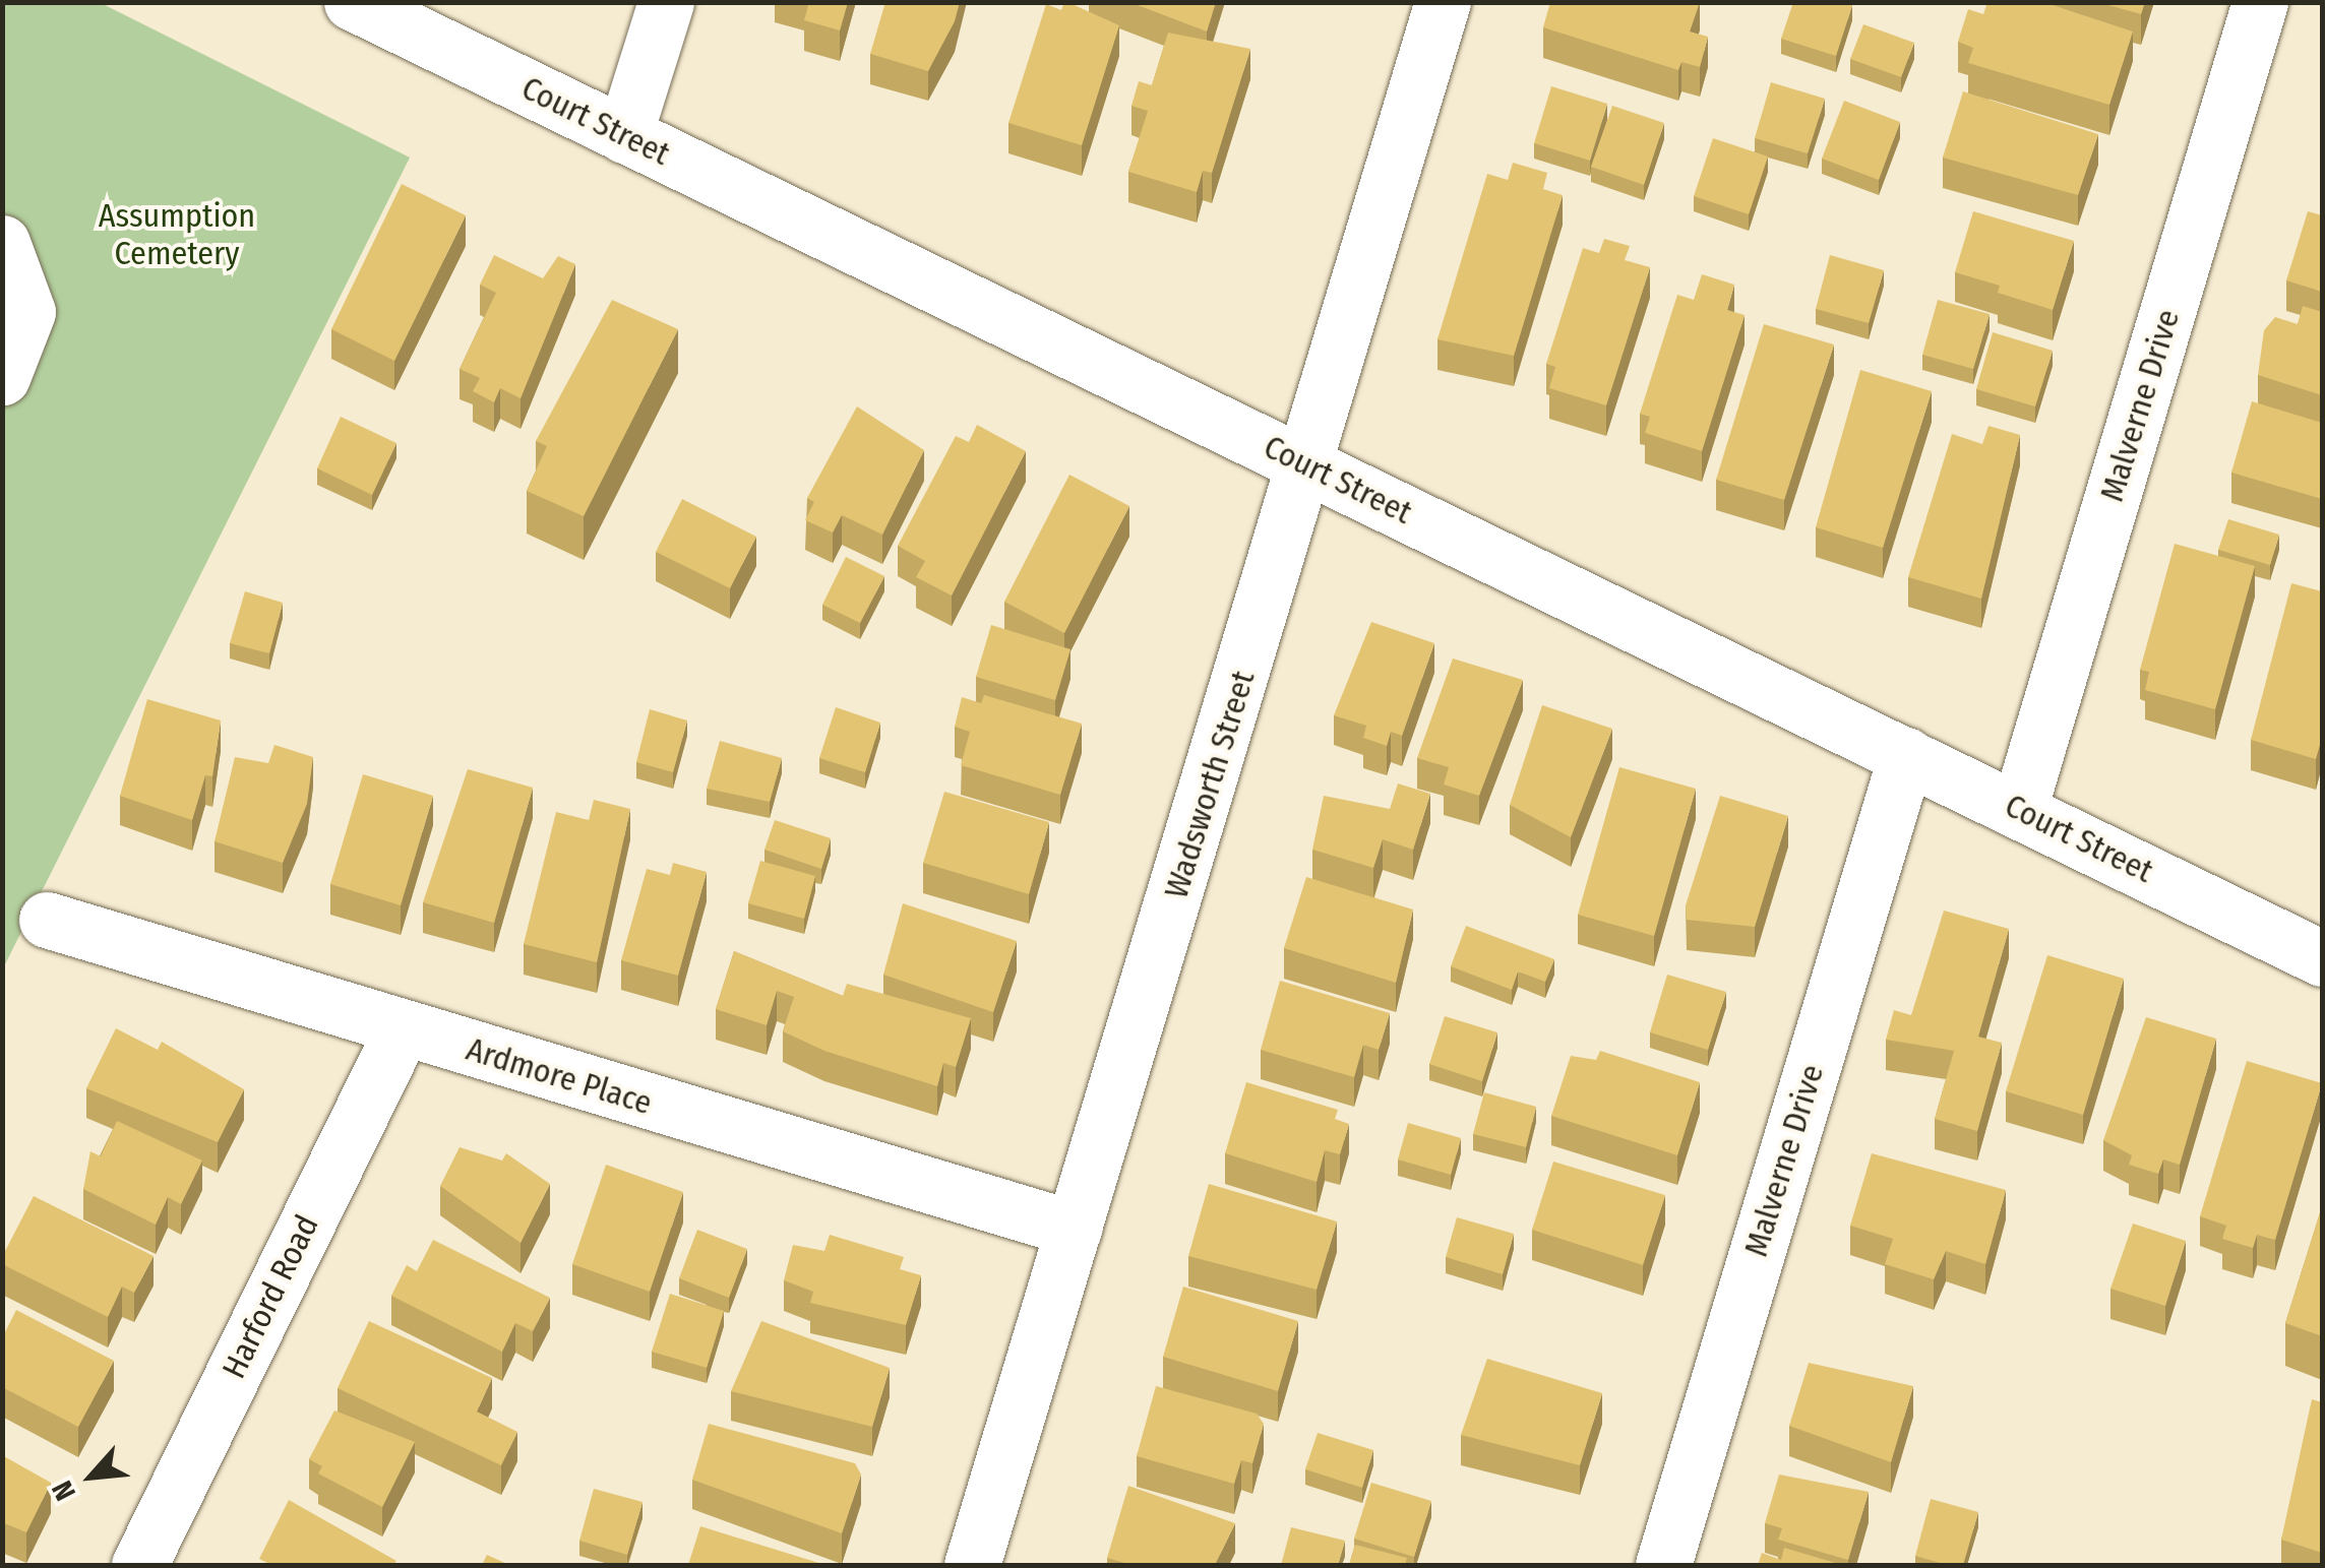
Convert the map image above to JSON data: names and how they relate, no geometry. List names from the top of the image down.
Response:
{
  "streets": {
    "street": [
      "Court Street",
      "Malverne Drive",
      "Wadsworth Street",
      "Ardmore Place",
      "Harford Road"
    ]
  },
  "crossings": [
    ["Court Street", "Malverne Drive"],
    ["Court Street", "Wadsworth Street"],
    ["Wadsworth Street", "Ardmore Place"],
    ["Ardmore Place", "Harford Road"]
  ],
  "parks": ["Assumption Cemetery"],
  "north": "bottom left"
}
